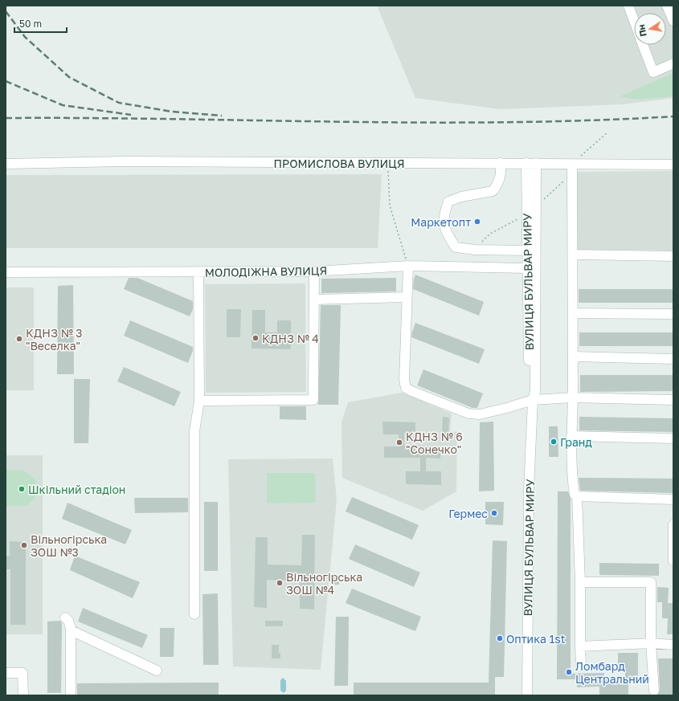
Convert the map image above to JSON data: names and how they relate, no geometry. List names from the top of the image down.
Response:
{
  "streets": {
    "street": ["ПРОМИСЛОВА ВУЛИЦЯ", "МОЛОДІЖНА ВУЛИЦЯ", "ВУЛИЦЯ БУЛЬВАР МИРУ"]
  },
  "crossings": [
    ["ПРОМИСЛОВА ВУЛИЦЯ", "ВУЛИЦЯ БУЛЬВАР МИРУ"],
    ["МОЛОДІЖНА ВУЛИЦЯ", "ВУЛИЦЯ БУЛЬВАР МИРУ"]
  ],
  "places": [
    "Маркетопт",
    "КДНЗ № 4",
    "КДНЗ № 3 \"Веселка\"",
    "Гранд",
    "КДНЗ № 6 \"Сонечко\"",
    "Шкільний стадіон",
    "Гермес",
    "Вільногірська ЗОШ №3",
    "Вільногірська ЗОШ №4",
    "Оптика 1st",
    "Ломбард Центральний"
  ],
  "scale_bar": "50 m",
  "north": "left"
}
